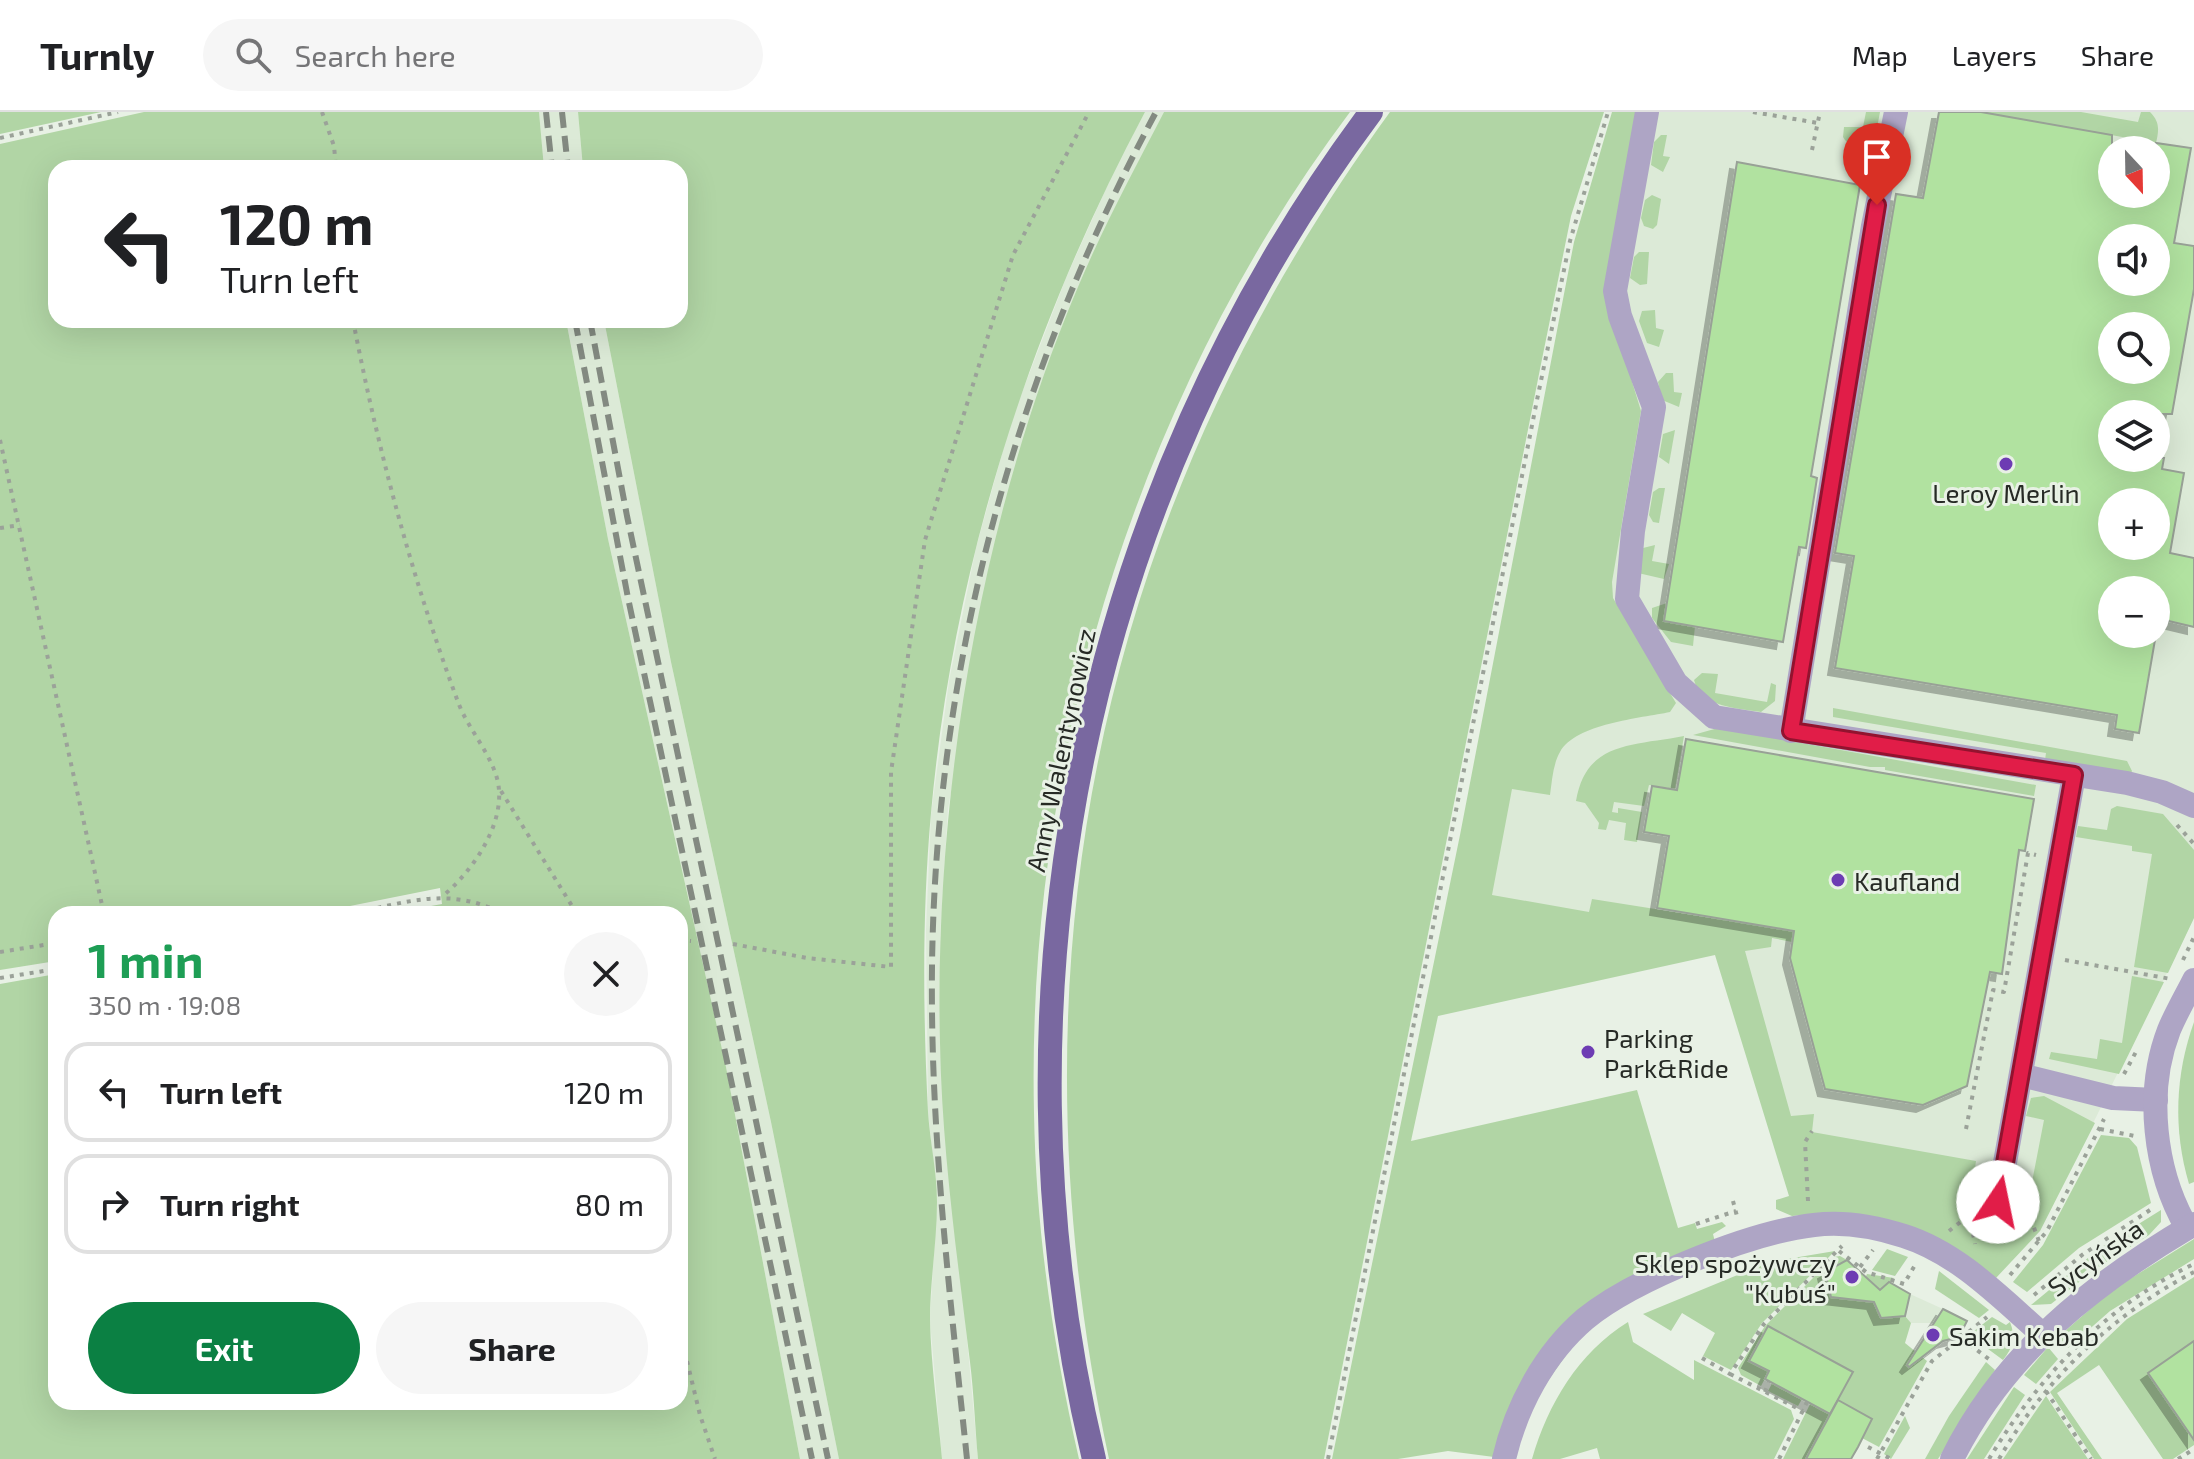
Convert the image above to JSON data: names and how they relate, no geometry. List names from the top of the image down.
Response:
{
  "streets": {
    "main road": ["Anny Walentynowicz"],
    "street": ["Sycyńska"]
  },
  "places": [
    "Leroy Merlin",
    "Kaufland",
    "Parking Park&Ride",
    "Sklep spożywczy \"Kubuś\"",
    "Sakim Kebab"
  ],
  "north": "bottom",
  "page": {
    "header": "Turnly",
    "search": "Search here",
    "nav": ["Map", "Layers", "Share"],
    "map_buttons": ["+", "−"],
    "turn": ["120 m", "Turn left"],
    "heading": ["1 min", "350 m · 19:08"],
    "list": [
      {
        "name": "Turn left",
        "value": "120 m"
      },
      {
        "name": "Turn right",
        "value": "80 m"
      }
    ],
    "buttons": ["Exit", "Share"]
  }
}
